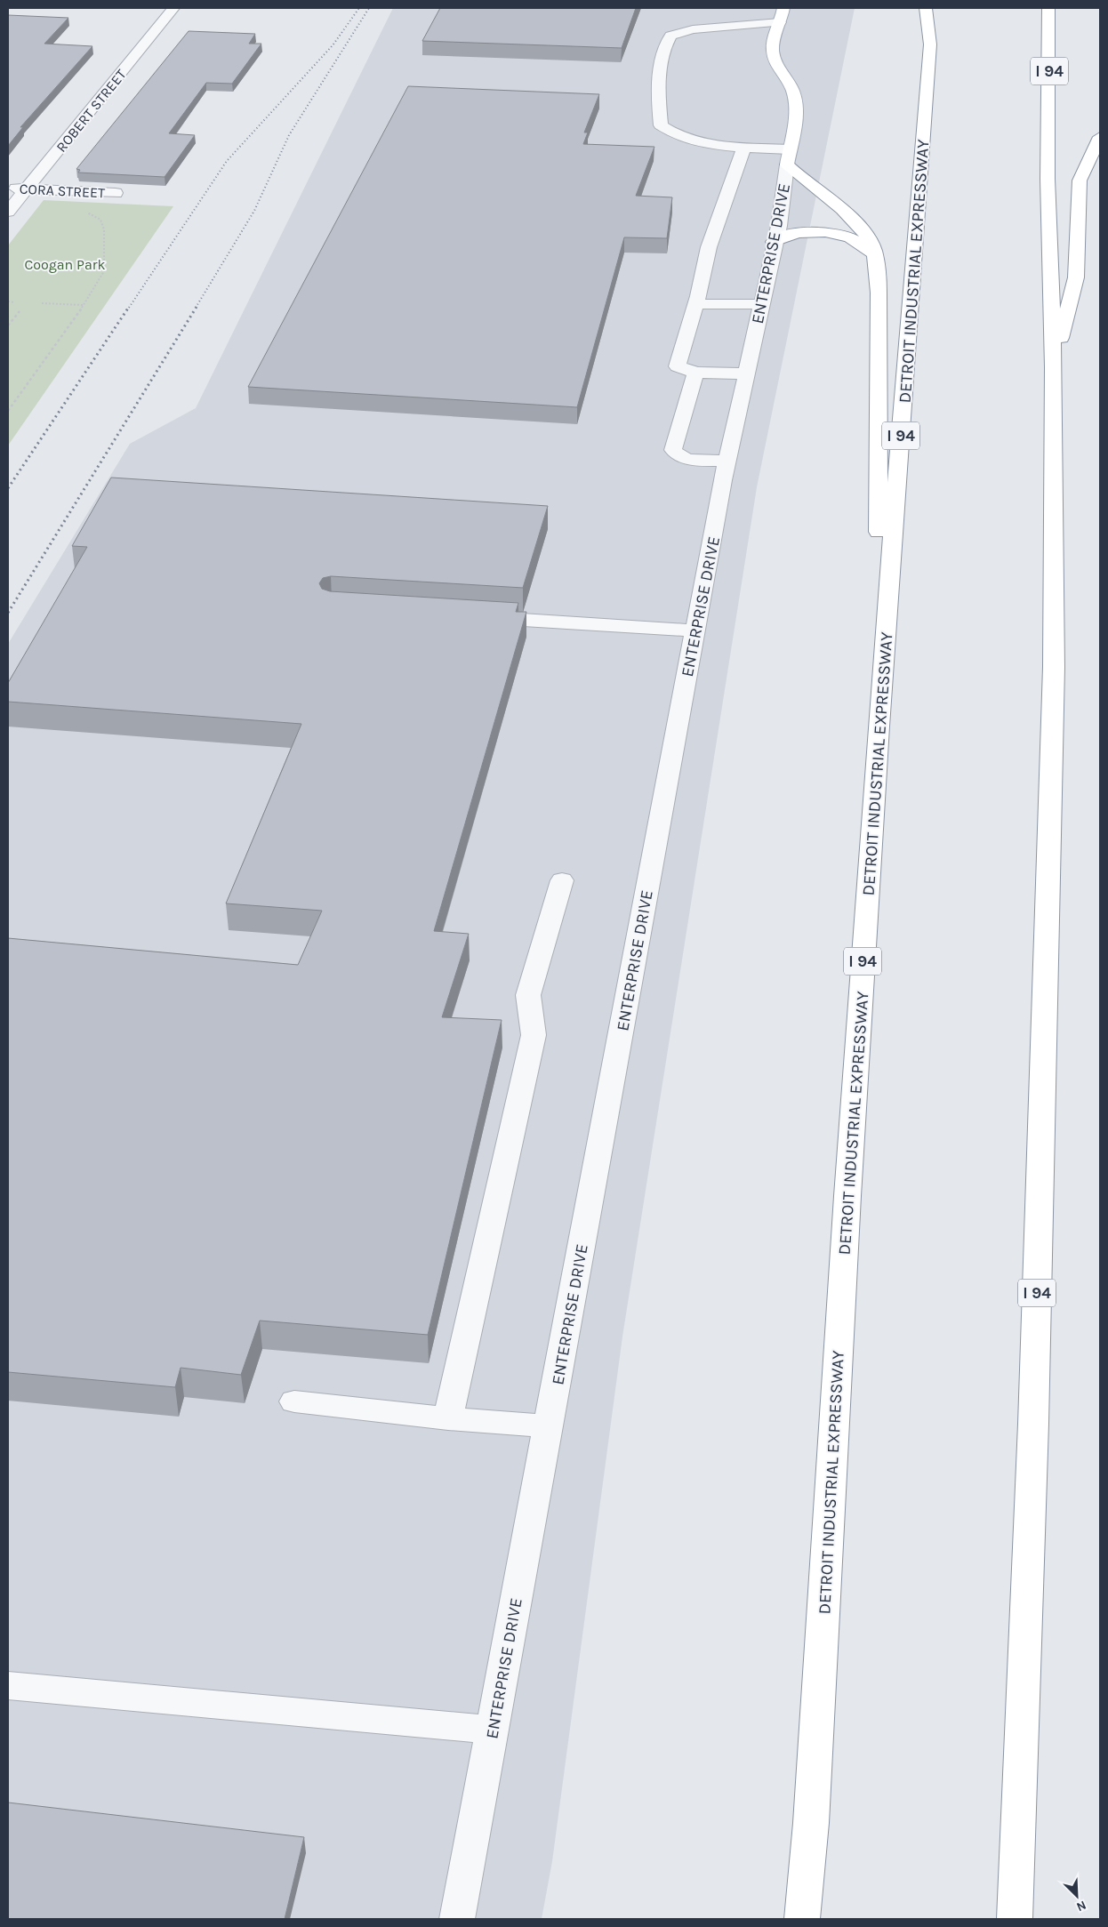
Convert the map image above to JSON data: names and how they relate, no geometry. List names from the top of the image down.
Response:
{
  "streets": {
    "main road": ["I 94", "ENTERPRISE DRIVE", "DETROIT INDUSTRIAL EXPRESSWAY"],
    "street": ["ROBERT STREET", "CORA STREET"]
  },
  "crossings": [
    ["ROBERT STREET", "CORA STREET"]
  ],
  "parks": ["Coogan Park"],
  "north": "bottom right"
}
